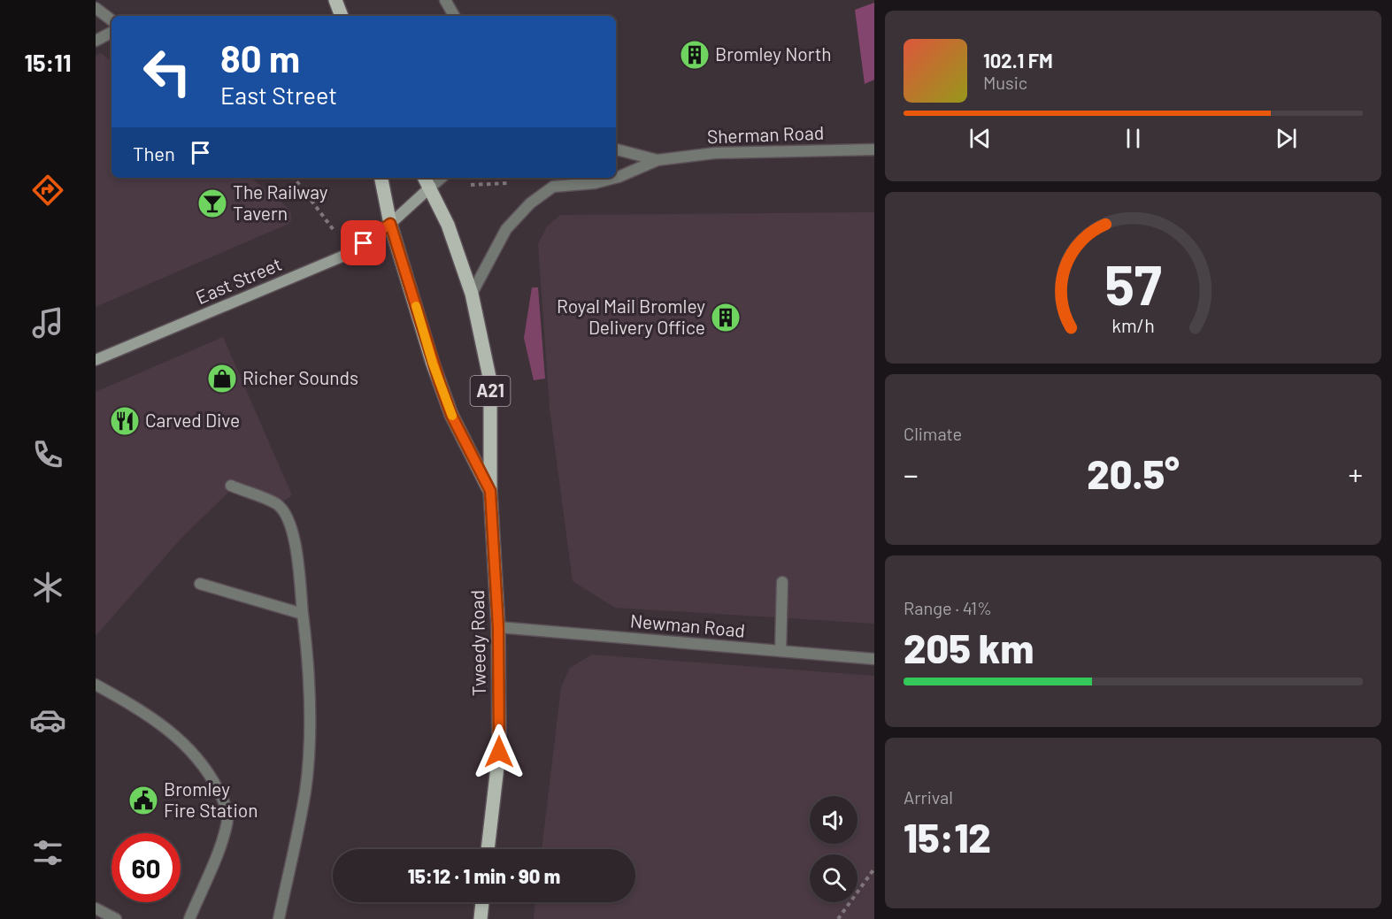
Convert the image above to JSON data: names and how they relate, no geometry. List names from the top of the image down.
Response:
{
  "streets": {
    "main road": ["A21", "Tweedy Road"],
    "street": ["Sherman Road", "East Street", "Newman Road"]
  },
  "crossings": [
    ["East Street", "Tweedy Road"],
    ["Newman Road", "Tweedy Road"]
  ],
  "places": {
    "building": ["Bromley North", "Royal Mail Bromley Delivery Office"],
    "bar": ["The Railway Tavern"],
    "shop": ["Richer Sounds"],
    "restaurant": ["Carved Dive"],
    "public building": ["Bromley Fire Station"]
  },
  "page": {
    "tabs": "15:11",
    "turn": ["80 m", "East Street"],
    "song": ["102.1 FM", "Music"],
    "then": "Then",
    "tile": [
      "Climate",
      ["Range · 41%", "205 km"],
      ["Arrival", "15:12"]
    ],
    "heat": ["−", "20.5°", "+"],
    "limit": "60",
    "trip": "15:12 · 1 min · 90 m",
    "gauge": ["57", "km/h"]
  }
}
